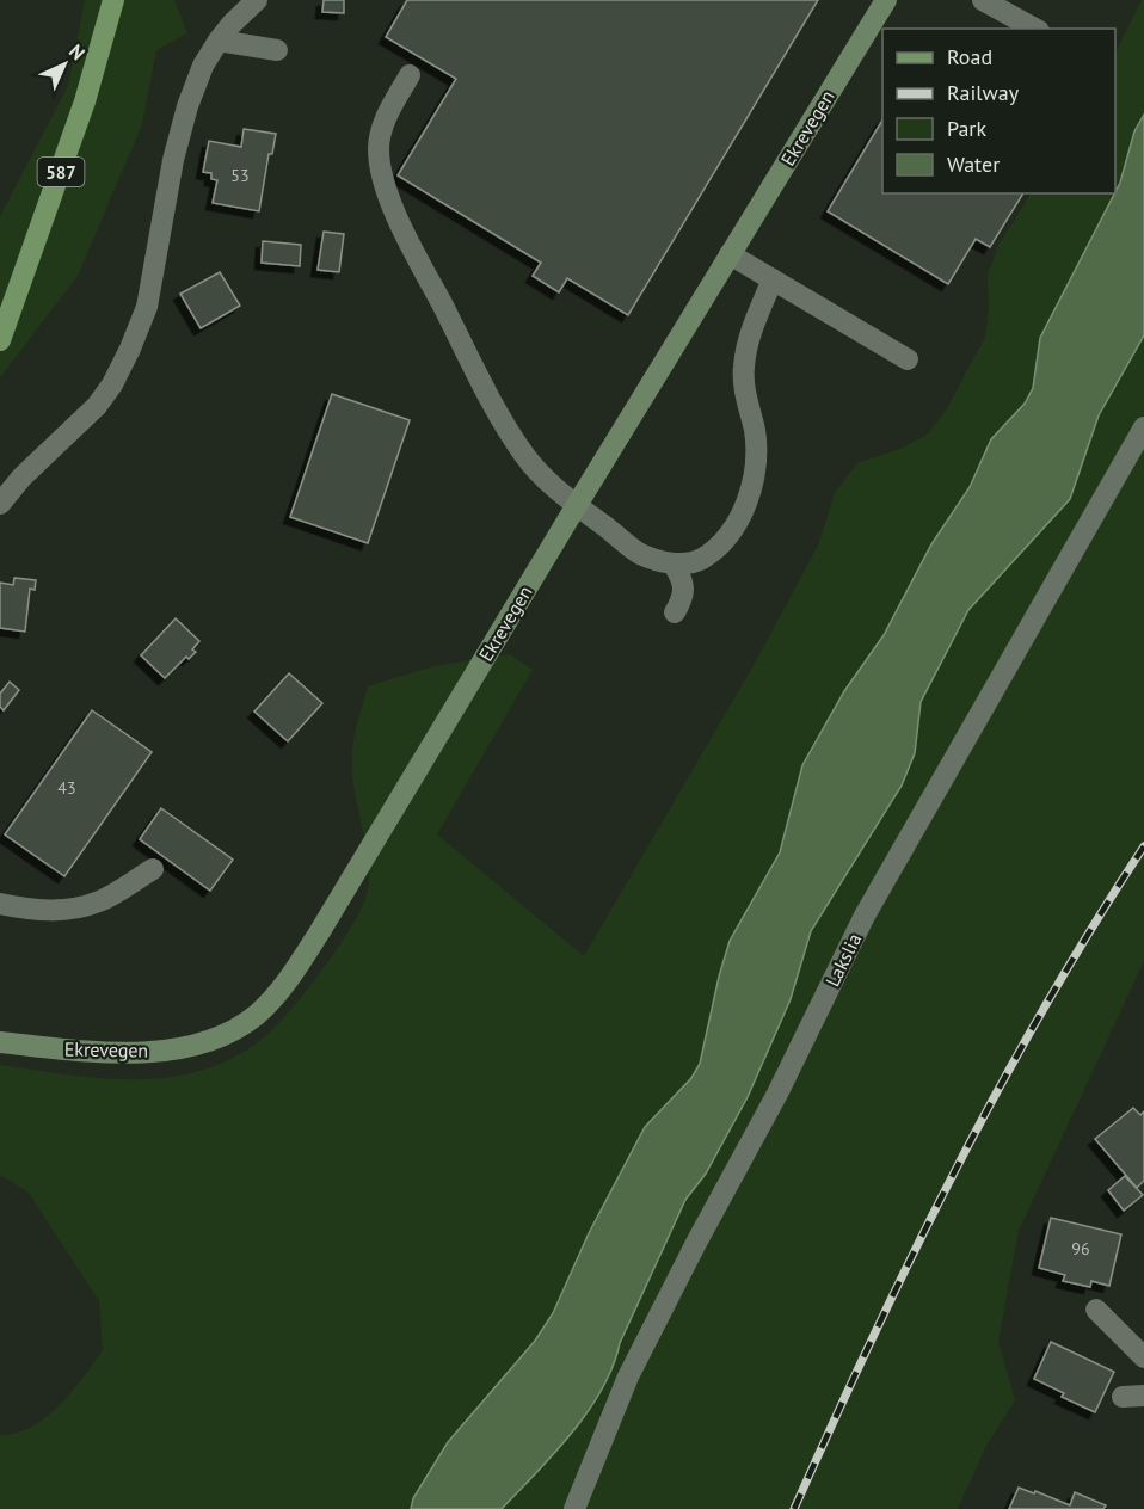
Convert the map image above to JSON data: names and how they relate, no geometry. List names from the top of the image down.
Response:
{
  "streets": {
    "main road": ["Ekrevegen", "587"],
    "street": ["Lakslia"]
  },
  "house_numbers": ["53", "43", "96"],
  "legend": [
    "Road",
    "Railway",
    "Park",
    "Water"
  ],
  "north": "top right"
}
